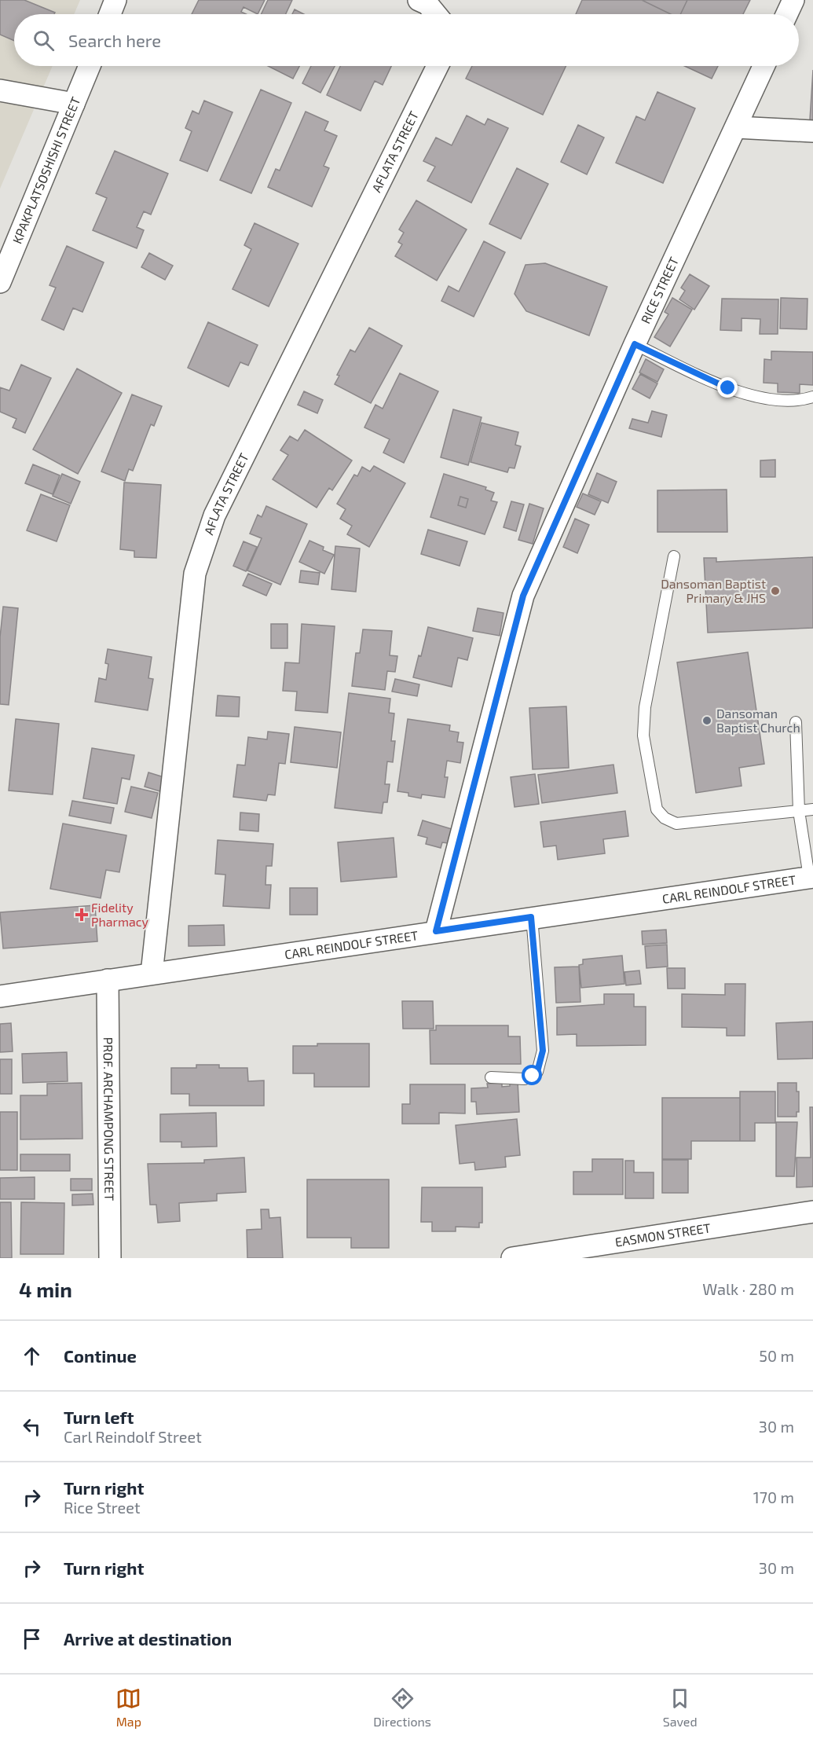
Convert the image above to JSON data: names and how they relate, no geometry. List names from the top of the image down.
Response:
{
  "streets": {
    "street": [
      "AFLATA STREET",
      "KPAKPLATSOSHISHI STREET",
      "RICE STREET",
      "CARL REINDOLF STREET",
      "PROF. ARCHAMPONG STREET",
      "EASMON STREET"
    ]
  },
  "crossings": [
    ["AFLATA STREET", "CARL REINDOLF STREET"],
    ["RICE STREET", "CARL REINDOLF STREET"],
    ["CARL REINDOLF STREET", "PROF. ARCHAMPONG STREET"]
  ],
  "places": {
    "other": ["Dansoman Baptist Primary & JHS", "Dansoman Baptist Church"],
    "health": ["Fidelity Pharmacy"]
  },
  "page": {
    "search": "Search here",
    "heading": ["4 min", "Walk · 280 m"],
    "list": [
      ["Continue", "50 m"],
      ["Turn left", "Carl Reindolf Street", "30 m"],
      ["Turn right", "Rice Street", "170 m"],
      ["Turn right", "30 m"],
      "Arrive at destination"
    ],
    "nav": ["Map", "Directions", "Saved"]
  }
}
